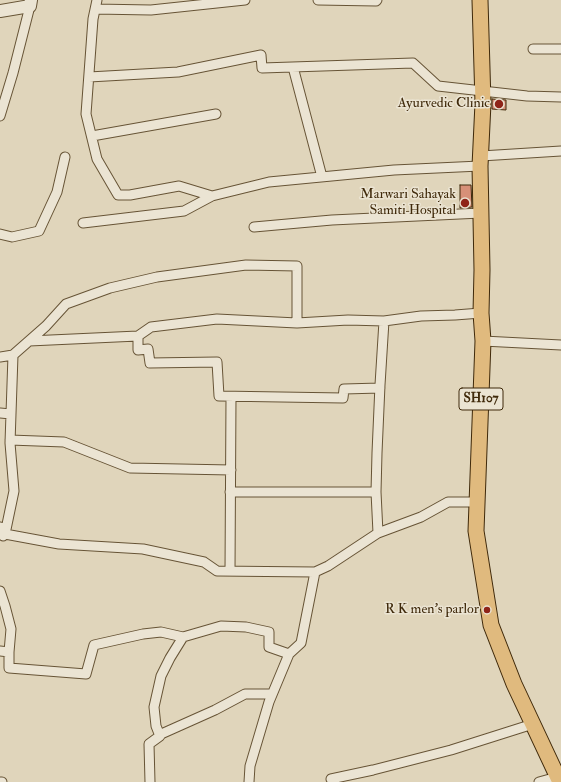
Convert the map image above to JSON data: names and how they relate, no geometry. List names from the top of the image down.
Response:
{
  "streets": {
    "main road": ["SH107"]
  },
  "places": ["Ayurvedic Clinic", "Marwari Sahayak Samiti Hospital", "R K men's parlor"]
}
